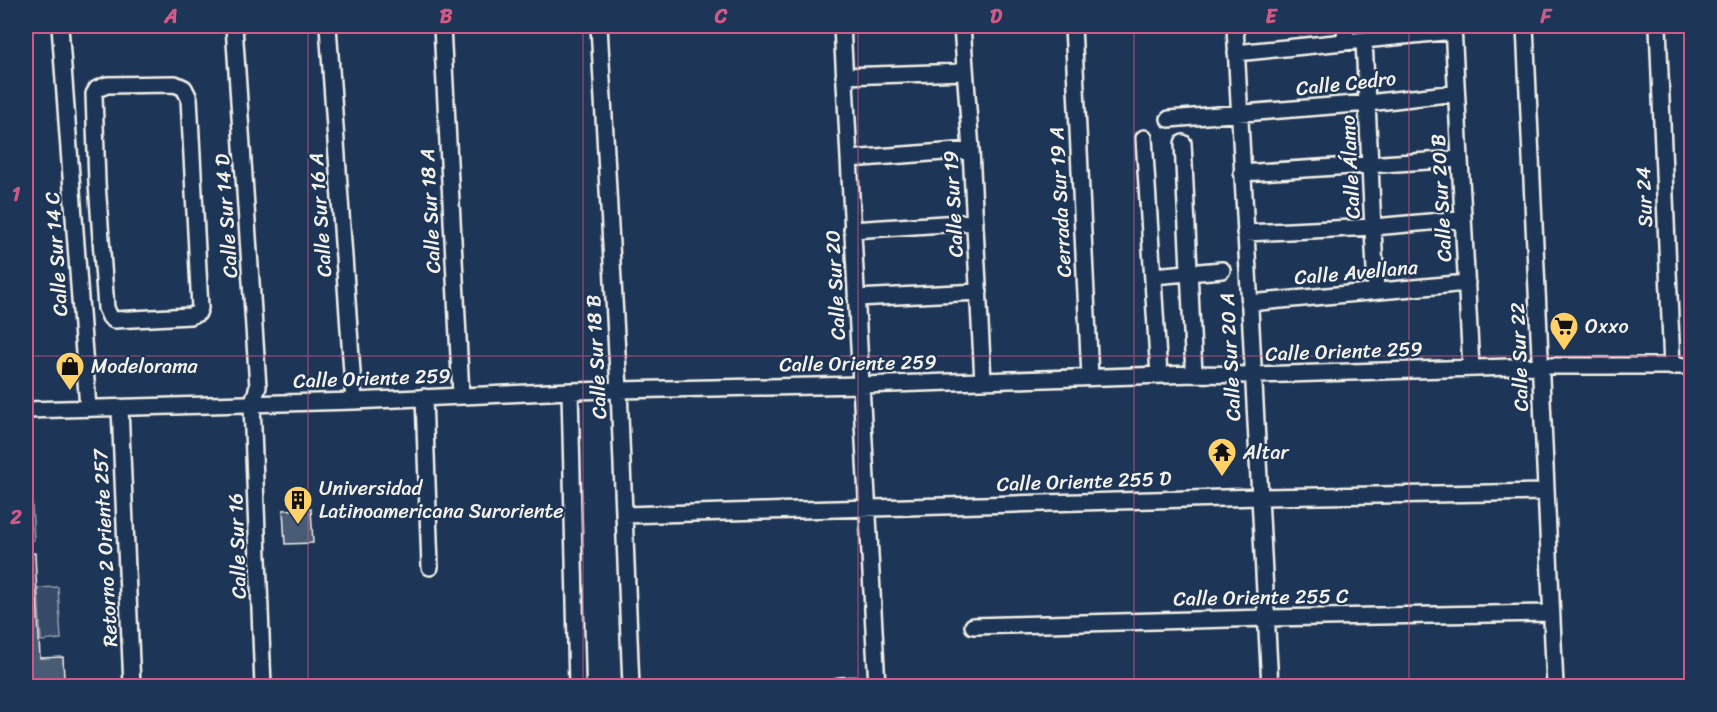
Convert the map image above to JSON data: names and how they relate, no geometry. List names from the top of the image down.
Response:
{
  "streets": {
    "street": [
      "Calle Cedro",
      "Calle Álamo",
      "Sur 24",
      "Calle Sur 20 B",
      "Cerrada Sur 19 A",
      "Calle Sur 19",
      "Calle Sur 18 A",
      "Calle Sur 16 A",
      "Calle Sur 14 D",
      "Calle Sur 14 C",
      "Calle Avellana",
      "Calle Sur 20",
      "Calle Oriente 259",
      "Calle Sur 18 B",
      "Calle Sur 20 A",
      "Calle Sur 22",
      "Calle Oriente 255 D",
      "Calle Sur 16",
      "Retorno 2 Oriente 257",
      "Calle Oriente 255 C"
    ]
  },
  "crossings": [
    ["Calle Cedro", "Calle Álamo"],
    ["Calle Cedro", "Calle Sur 20 B"],
    ["Calle Cedro", "Calle Sur 20 A"],
    ["Calle Álamo", "Calle Avellana"],
    ["Sur 24", "Calle Oriente 259"],
    ["Calle Sur 20 B", "Calle Avellana"],
    ["Calle Sur 20 B", "Calle Oriente 259"],
    ["Cerrada Sur 19 A", "Calle Oriente 259"],
    ["Calle Sur 19", "Calle Oriente 259"],
    ["Calle Sur 18 A", "Calle Oriente 259"],
    ["Calle Sur 16 A", "Calle Oriente 259"],
    ["Calle Sur 14 D", "Calle Oriente 259"],
    ["Calle Sur 14 D", "Calle Sur 16"],
    ["Calle Sur 14 C", "Calle Oriente 259"],
    ["Calle Avellana", "Calle Sur 20 A"],
    ["Calle Sur 20", "Calle Oriente 259"],
    ["Calle Sur 20", "Calle Oriente 255 D"],
    ["Calle Oriente 259", "Calle Sur 18 B"],
    ["Calle Oriente 259", "Calle Sur 20 A"],
    ["Calle Oriente 259", "Calle Sur 22"],
    ["Calle Oriente 259", "Calle Sur 16"],
    ["Calle Oriente 259", "Retorno 2 Oriente 257"],
    ["Calle Sur 18 B", "Calle Oriente 255 D"],
    ["Calle Sur 20 A", "Calle Oriente 255 D"],
    ["Calle Sur 20 A", "Calle Oriente 255 C"],
    ["Calle Sur 22", "Calle Oriente 255 D"],
    ["Calle Sur 22", "Calle Oriente 255 C"]
  ],
  "places": {
    "supermarket": ["Oxxo"],
    "shop": ["Modelorama"],
    "temple": ["Altar"],
    "building": ["Universidad Latinoamericana Suroriente"]
  },
  "grid": {
    "columns": [
      "A",
      "B",
      "C",
      "D",
      "E",
      "F"
    ],
    "rows": ["1", "2"]
  }
}
